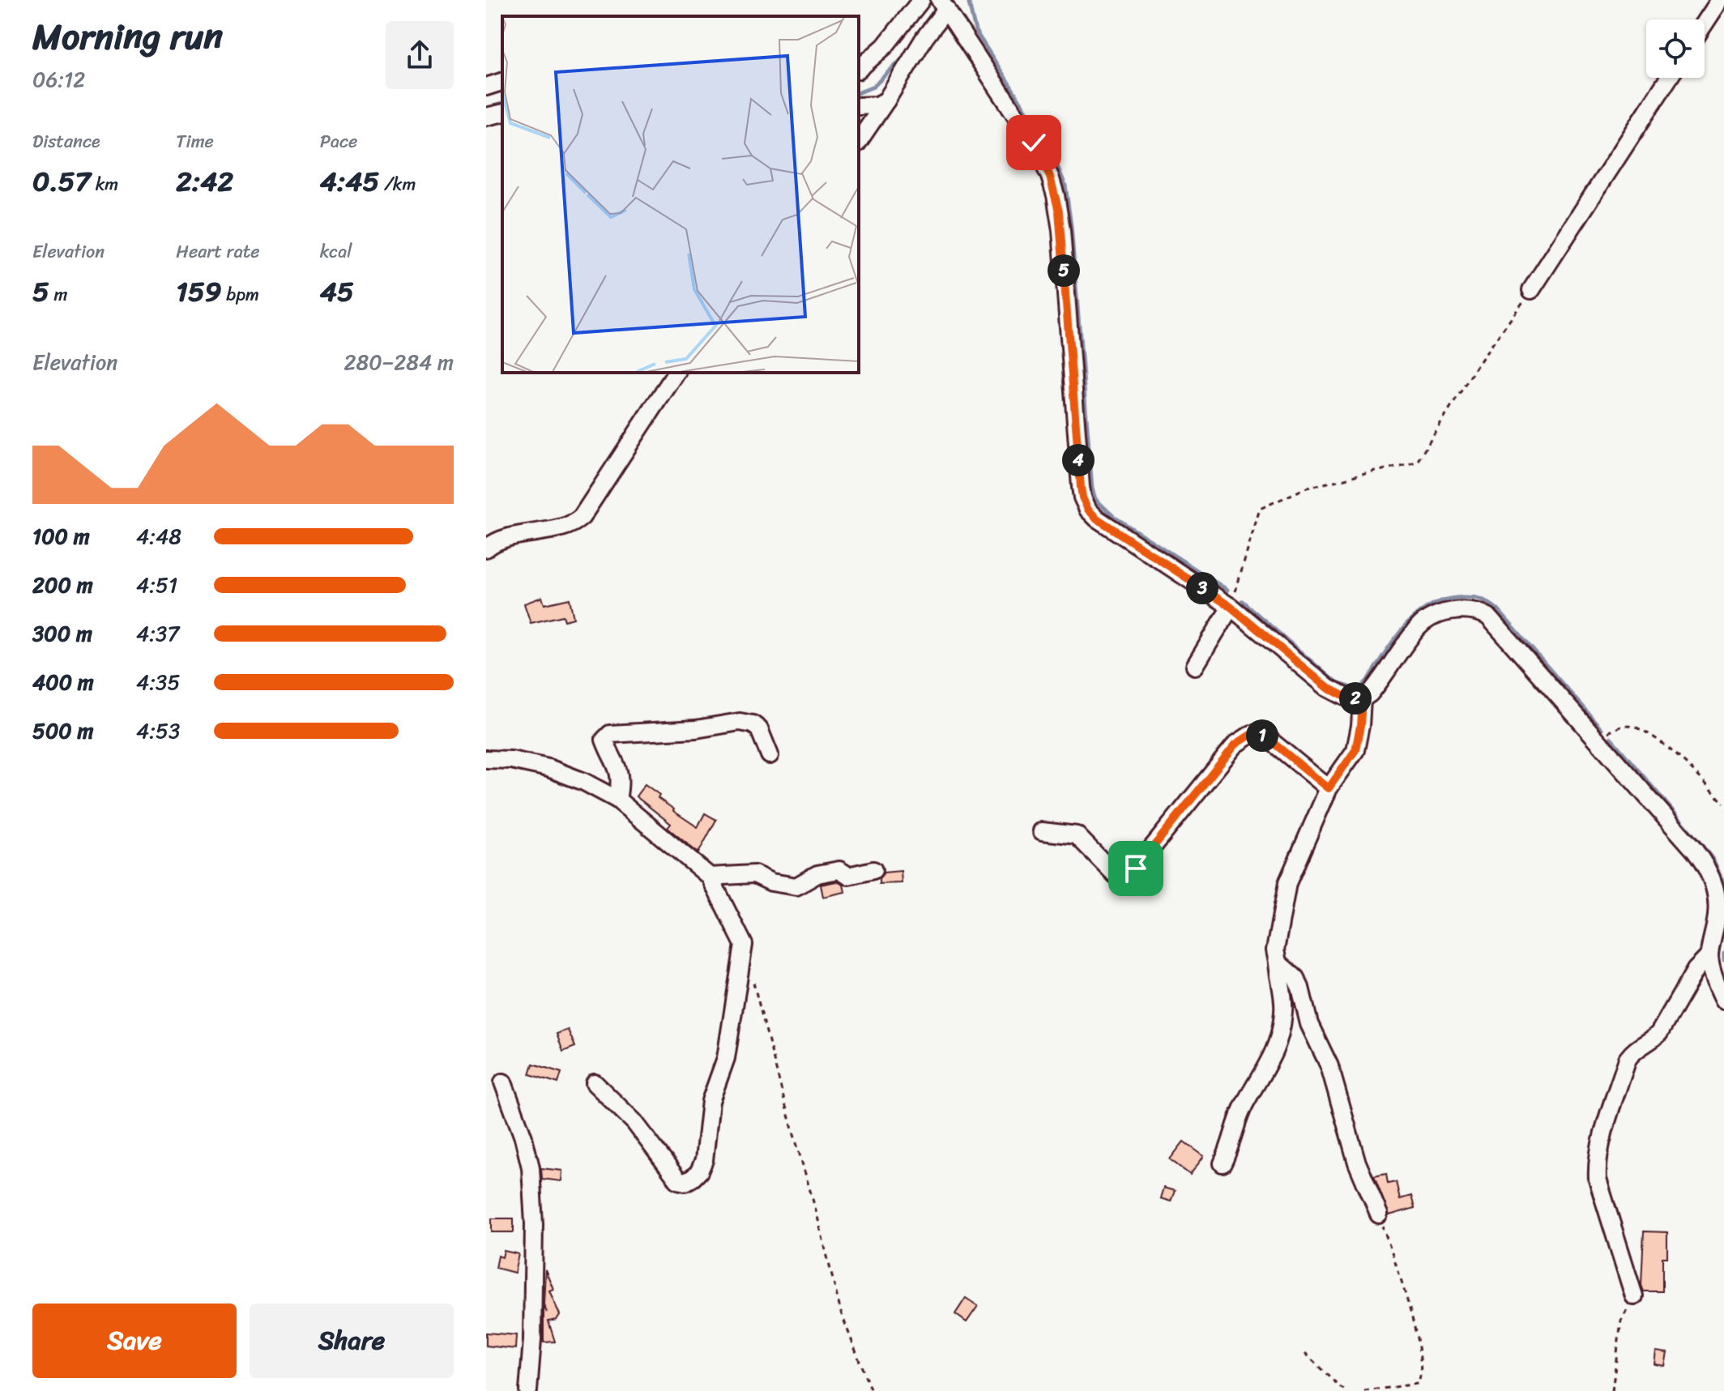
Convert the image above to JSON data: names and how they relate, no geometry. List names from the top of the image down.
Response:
{
  "page": {
    "heading": ["Morning run", "06:12"],
    "stats": [
      ["Distance", "0.57 km"],
      ["Time", "2:42"],
      ["Pace", "4:45 /km"],
      ["Elevation", "5 m"],
      ["Heart rate", "159 bpm"],
      ["kcal", "45"]
    ],
    "pins": [
      "5",
      "4",
      "3",
      "2",
      "1"
    ],
    "chart": ["Elevation", "280–284 m"],
    "list": [
      {
        "name": "100 m",
        "note": "4:48"
      },
      {
        "name": "200 m",
        "note": "4:51"
      },
      {
        "name": "300 m",
        "note": "4:37"
      },
      {
        "name": "400 m",
        "note": "4:35"
      },
      {
        "name": "500 m",
        "note": "4:53"
      }
    ],
    "buttons": ["Save", "Share"]
  }
}
